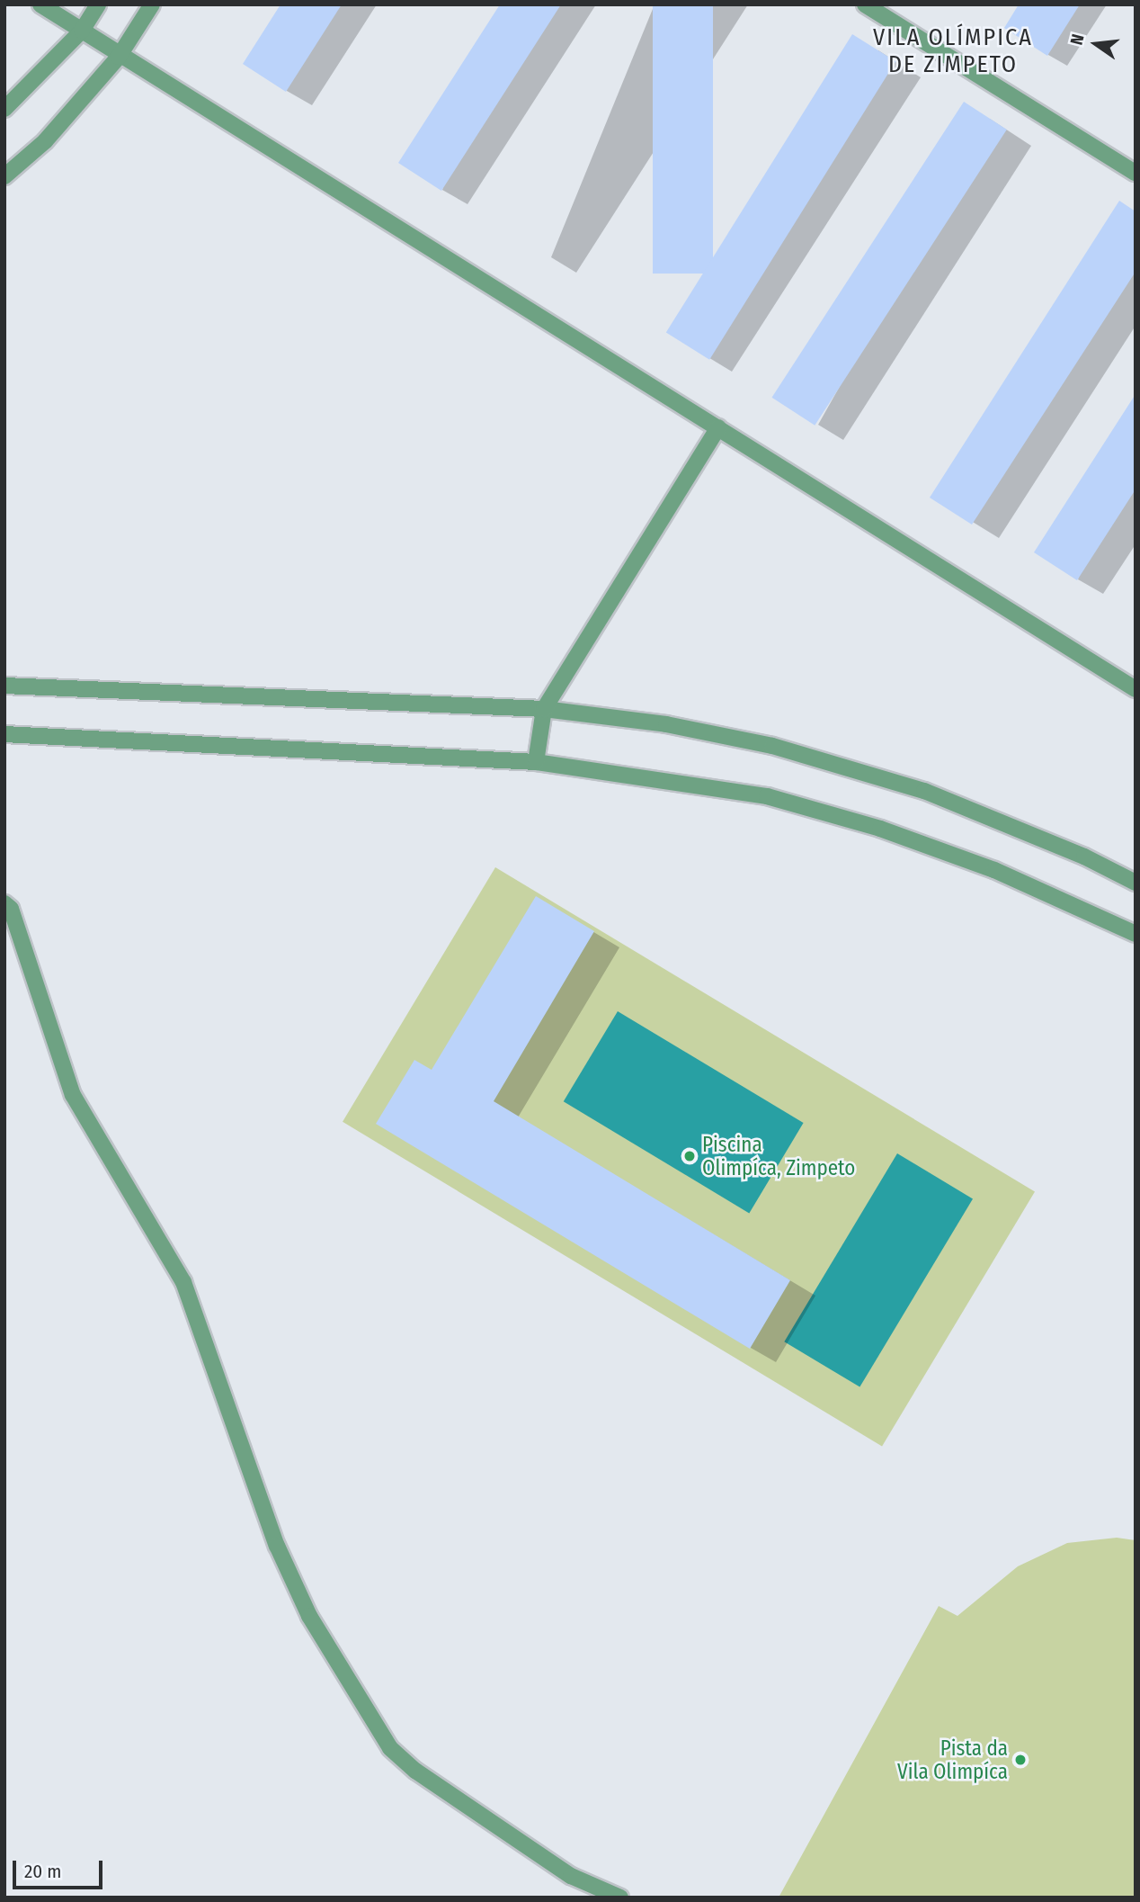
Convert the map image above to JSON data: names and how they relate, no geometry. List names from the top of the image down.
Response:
{
  "districts": ["VILA OLÍMPICA DE ZIMPETO"],
  "places": ["Piscina Olimpíca, Zimpeto", "Pista da Vila Olimpíca"],
  "scale_bar": "20 m",
  "north": "left"
}
